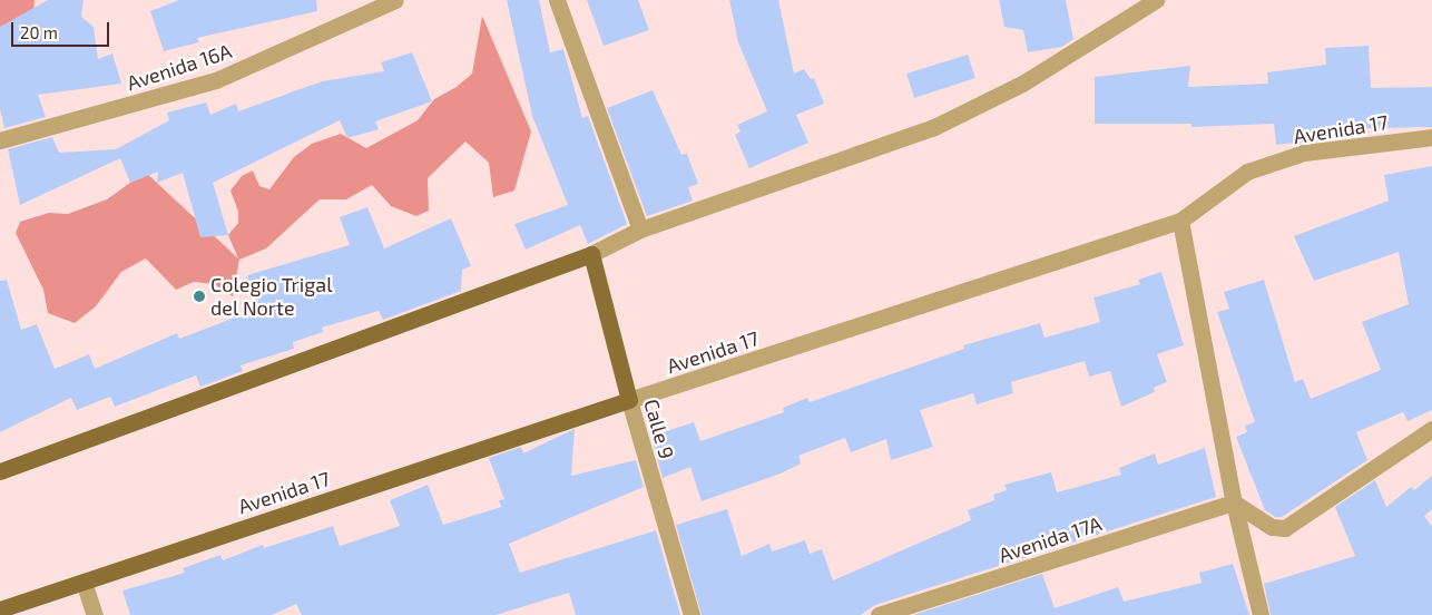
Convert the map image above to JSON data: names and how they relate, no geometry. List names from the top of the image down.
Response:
{
  "streets": {
    "main road": ["Avenida 17", "Calle 9"],
    "street": ["Avenida 16A", "Avenida 17A"]
  },
  "crossings": [
    ["Avenida 17", "Calle 9"]
  ],
  "places": ["Colegio Trigal del Norte"],
  "scale_bar": "20 m"
}
